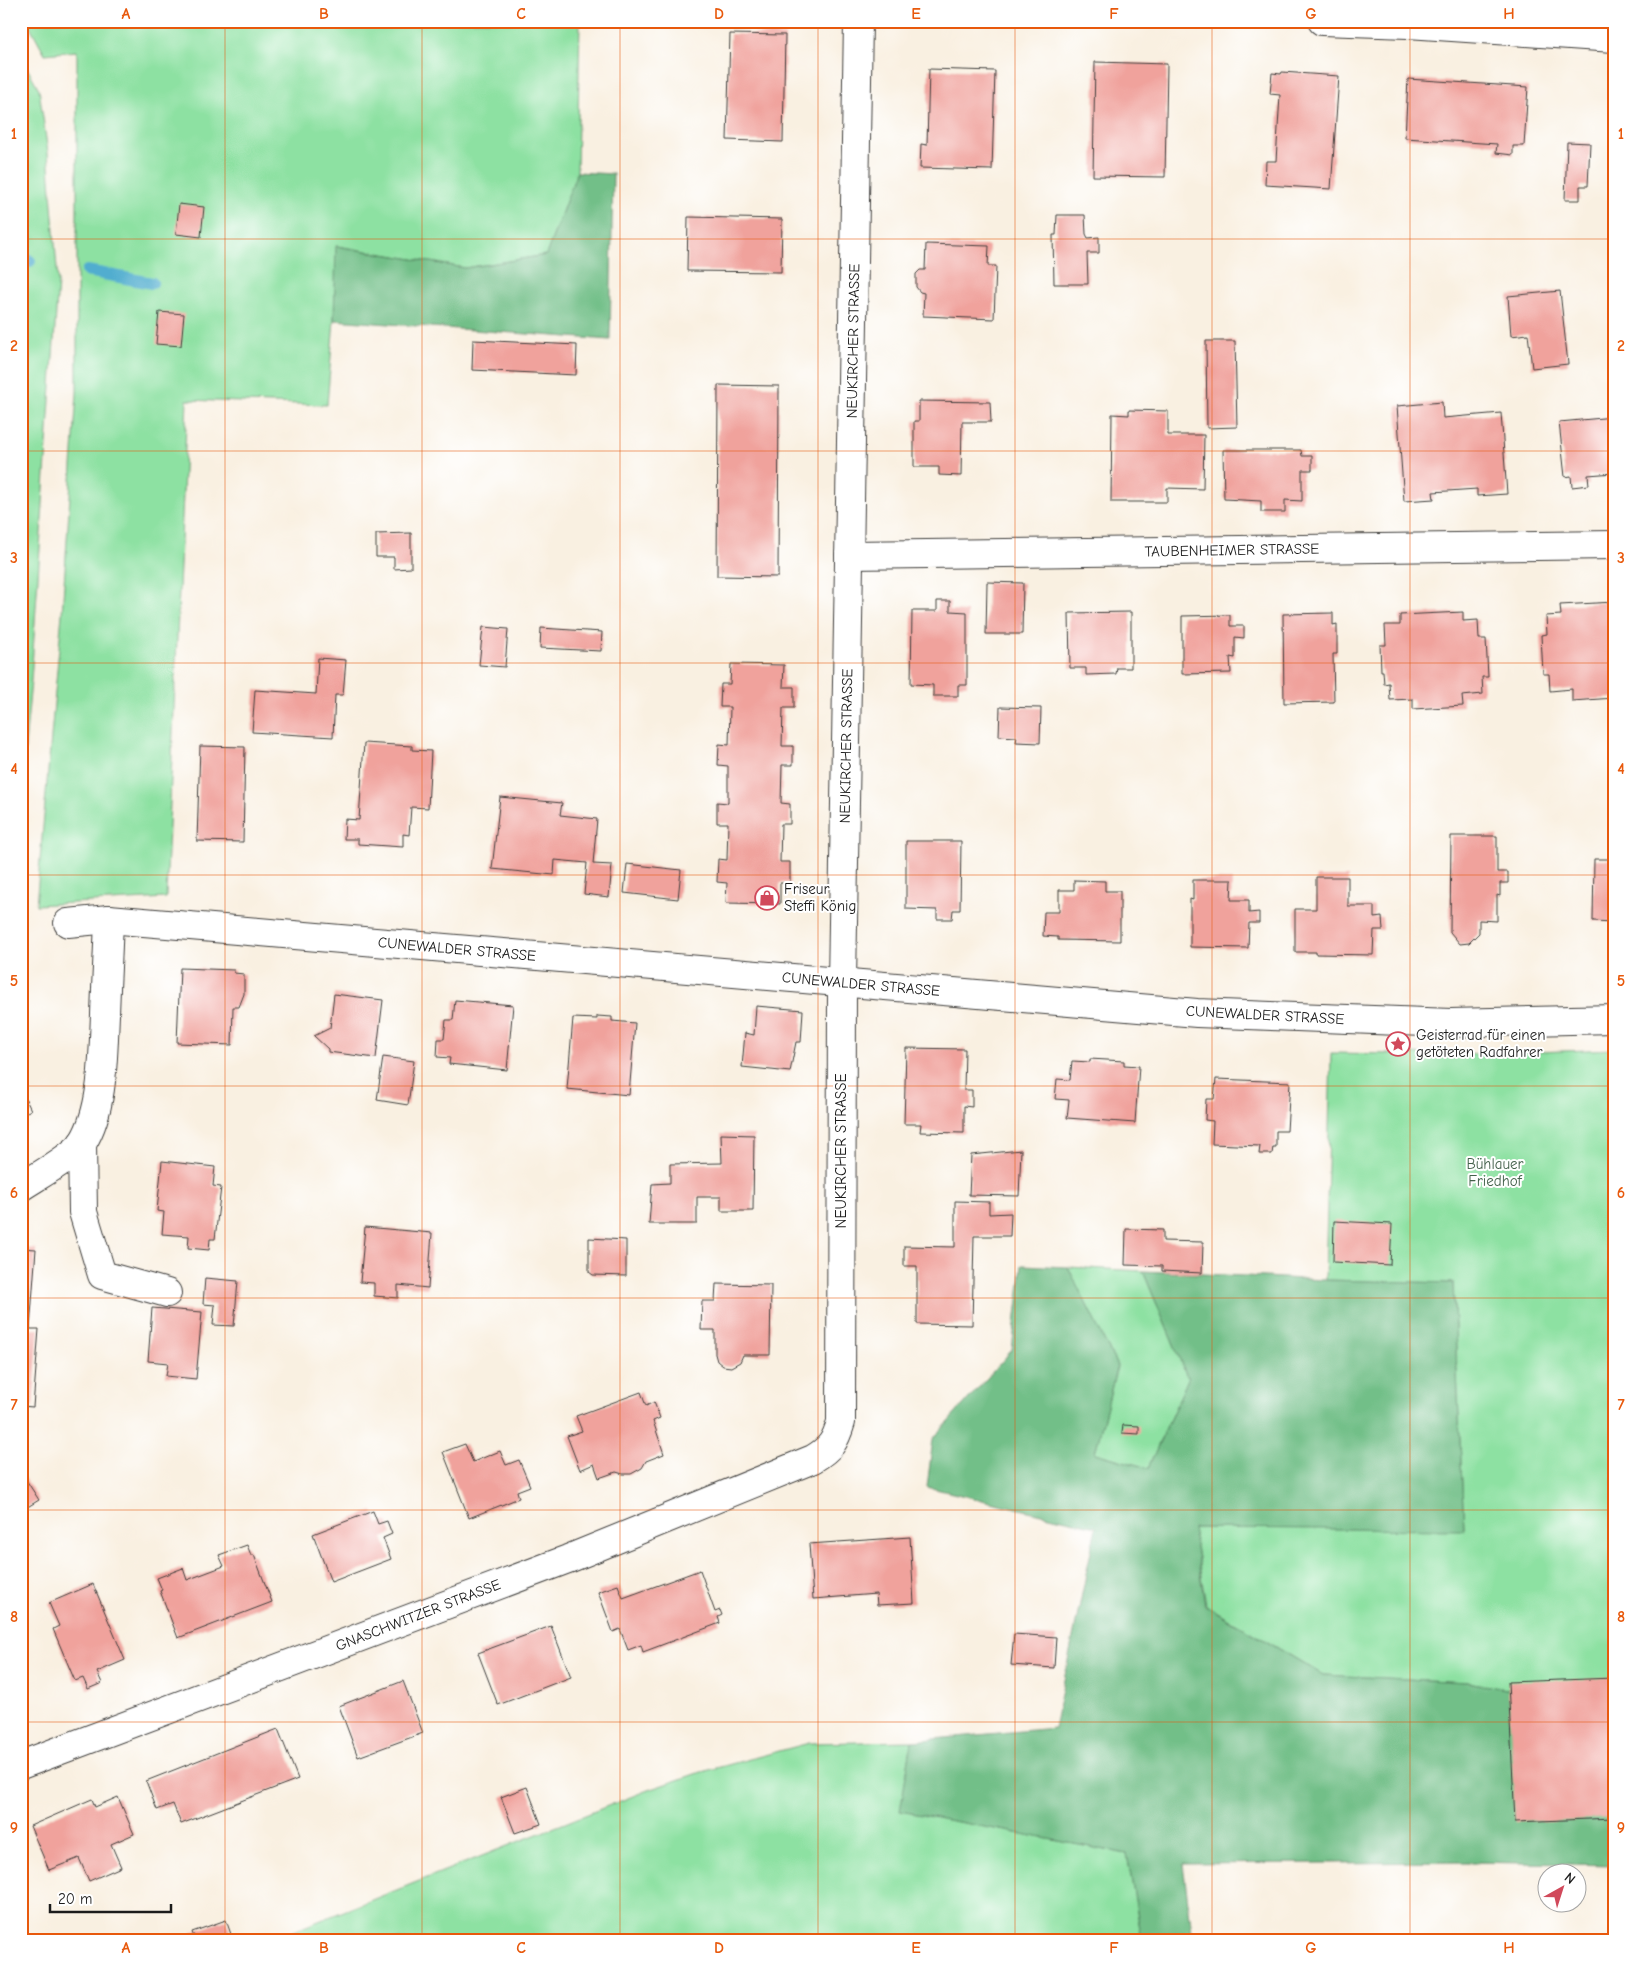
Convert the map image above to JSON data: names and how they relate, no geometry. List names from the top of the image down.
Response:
{
  "streets": {
    "street": [
      "NEUKIRCHER STRASSE",
      "TAUBENHEIMER STRASSE",
      "CUNEWALDER STRASSE",
      "GNASCHWITZER STRASSE"
    ]
  },
  "crossings": [
    ["NEUKIRCHER STRASSE", "TAUBENHEIMER STRASSE"],
    ["NEUKIRCHER STRASSE", "CUNEWALDER STRASSE"],
    ["NEUKIRCHER STRASSE", "GNASCHWITZER STRASSE"]
  ],
  "parks": ["Bühlauer Friedhof"],
  "places": {
    "shop": ["Friseur Steffi König"],
    "place": ["Geisterrad für einen getöteten Radfahrer"]
  },
  "scale_bar": "20 m",
  "north": "top right",
  "grid": {
    "columns": [
      "A",
      "B",
      "C",
      "D",
      "E",
      "F",
      "G",
      "H"
    ],
    "rows": [
      "1",
      "2",
      "3",
      "4",
      "5",
      "6",
      "7",
      "8",
      "9"
    ]
  }
}
